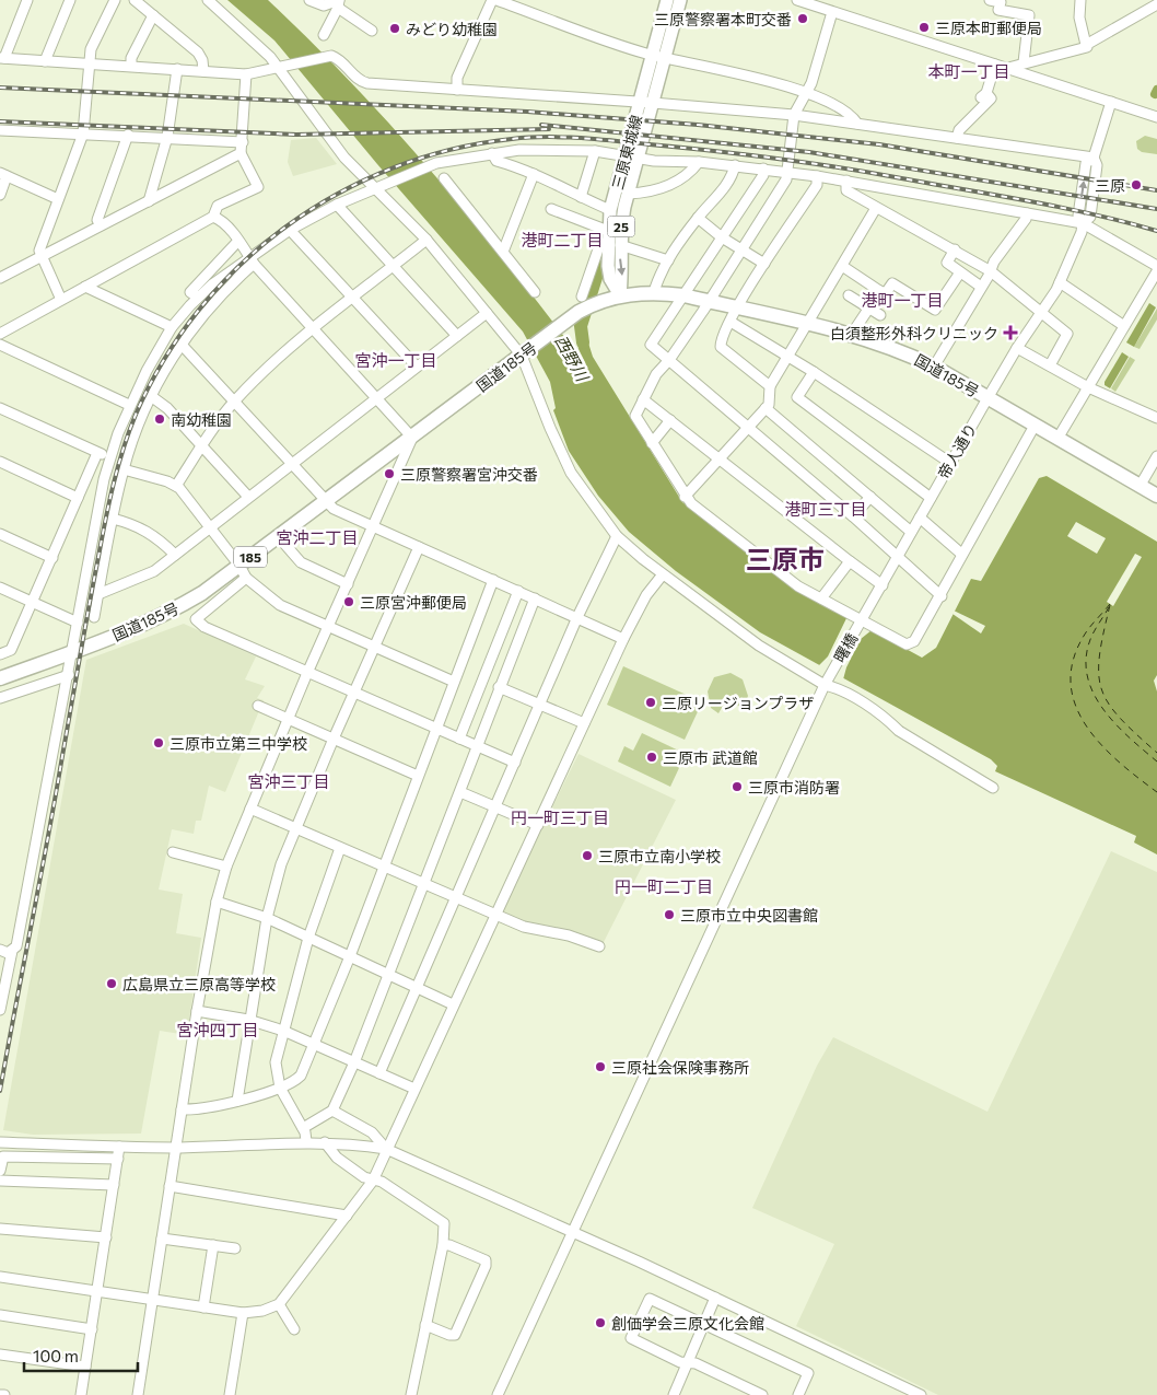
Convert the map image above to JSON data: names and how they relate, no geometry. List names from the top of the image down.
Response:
{
  "streets": {
    "highway": ["国道185号", "185"],
    "main road": ["三原東城線", "25"],
    "street": ["帝人通り", "曙橋"]
  },
  "crossings": [
    ["三原東城線", "国道185号"],
    ["国道185号", "帝人通り"],
    ["帝人通り", "曙橋"]
  ],
  "districts": [
    "本町一丁目",
    "港町二丁目",
    "港町一丁目",
    "宮沖一丁目",
    "港町三丁目",
    "宮沖二丁目",
    "三原市",
    "宮沖三丁目",
    "円一町三丁目",
    "円一町二丁目",
    "宮沖四丁目"
  ],
  "water": ["西野川"],
  "places": {
    "other": [
      "三原警察署本町交番",
      "三原本町郵便局",
      "みどり幼稚園",
      "三原",
      "南幼稚園",
      "三原警察署宮沖交番",
      "三原宮沖郵便局",
      "三原リージョンプラザ",
      "三原市立第三中学校",
      "三原市 武道館",
      "三原市消防署",
      "三原市立南小学校",
      "三原市立中央図書館",
      "広島県立三原高等学校",
      "三原社会保険事務所",
      "創価学会三原文化会館"
    ],
    "health": ["白須整形外科クリニック"]
  },
  "scale_bar": "100 m"
}
